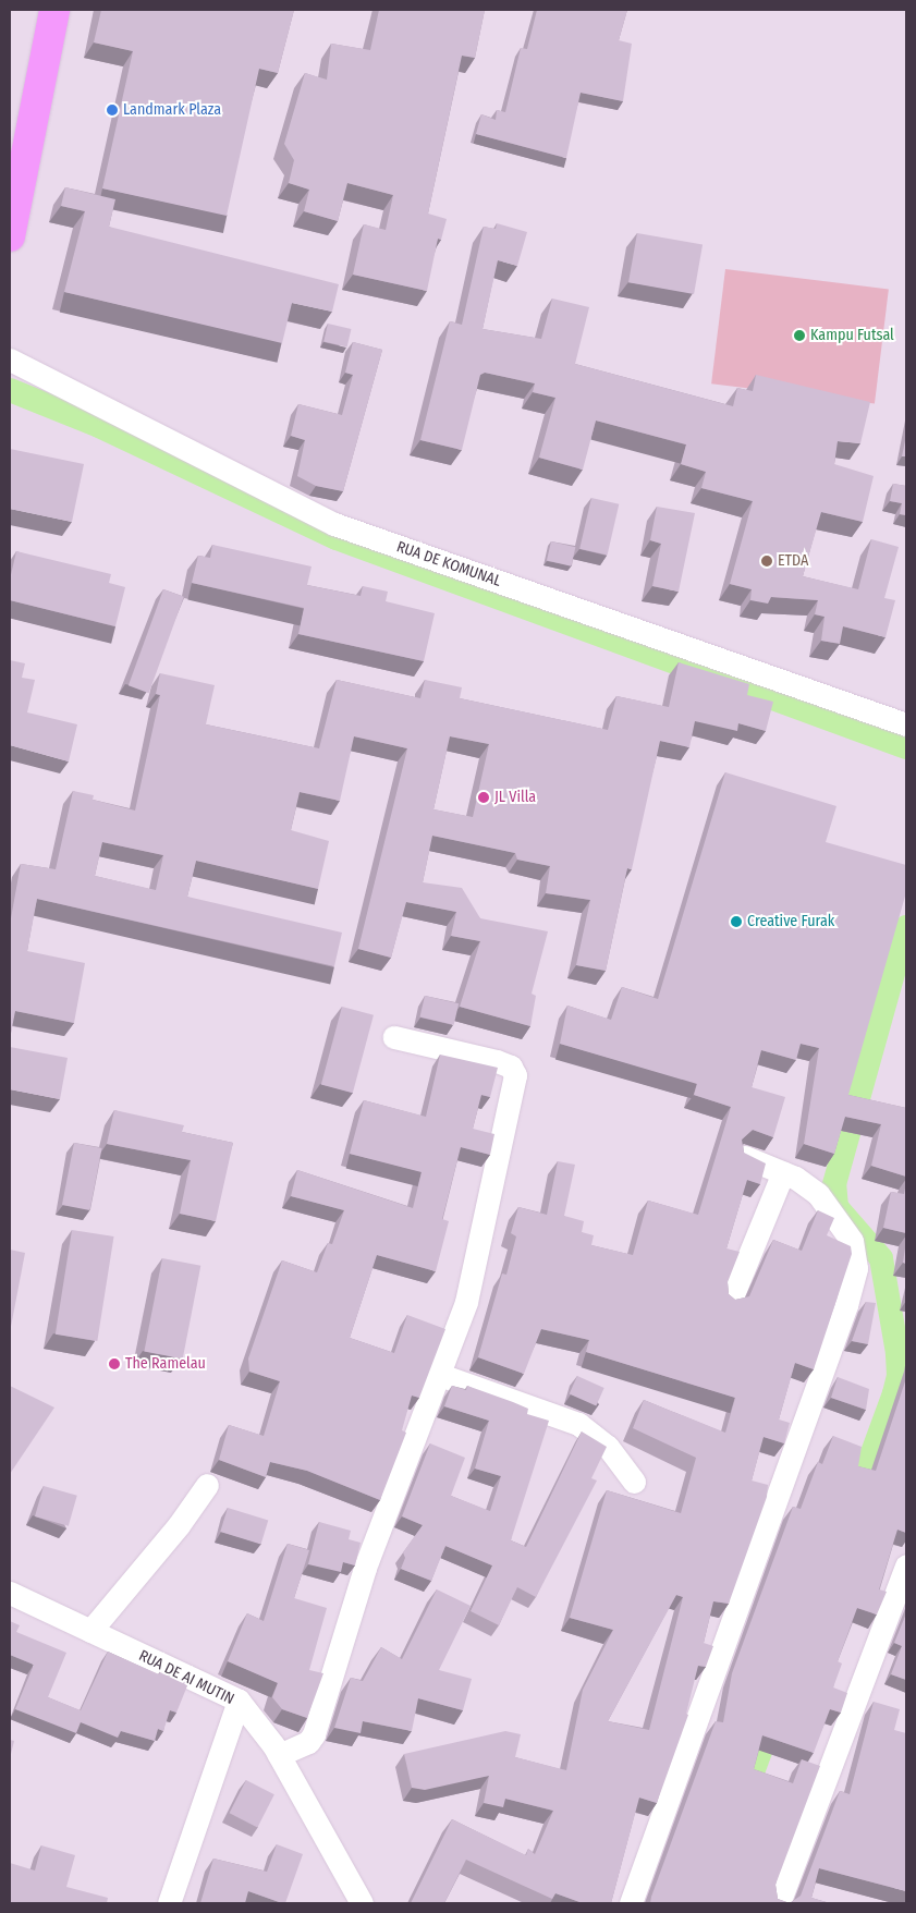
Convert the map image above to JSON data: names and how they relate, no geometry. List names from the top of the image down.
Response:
{
  "streets": {
    "street": ["RUA DE KOMUNAL", "RUA DE AI MUTIN"]
  },
  "places": [
    "Landmark Plaza",
    "Kampu Futsal",
    "ETDA",
    "JL Villa",
    "Creative Furak",
    "The Ramelau"
  ]
}
